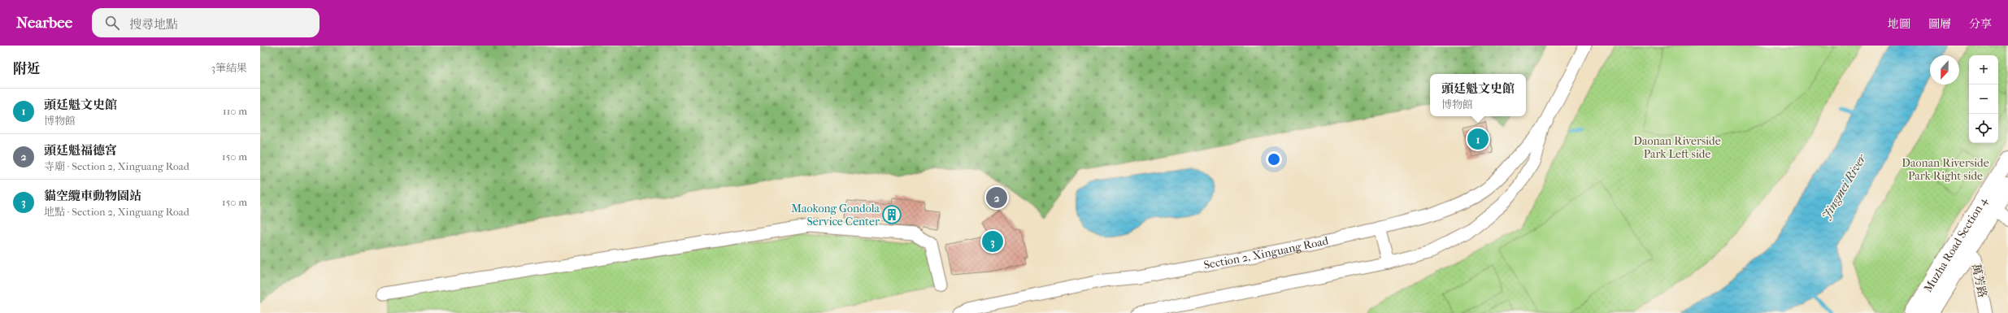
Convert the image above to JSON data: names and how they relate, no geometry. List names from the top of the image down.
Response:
{
  "streets": {
    "main road": ["Muzha Road Section 4"],
    "street": ["Section 2, Xinguang Road", "萬芳路"]
  },
  "crossings": [
    ["Muzha Road Section 4", "萬芳路"]
  ],
  "water": ["Jingmei River"],
  "parks": ["Daonan Riverside Park Left side", "Daonan Riverside Park Right side"],
  "places": {
    "building": ["Maokong Gondola Service Center"]
  },
  "north": "bottom",
  "page": {
    "header": "Nearbee",
    "search": "搜尋地點",
    "nav": ["地圖", "圖層", "分享"],
    "heading": ["附近", "3筆結果"],
    "map_buttons": ["+", "−"],
    "popup": ["頭廷魁文史館", "博物館"],
    "list": [
      {
        "mark": "1",
        "name": "頭廷魁文史館",
        "note": "博物館",
        "value": "110 m"
      },
      {
        "mark": "2",
        "name": "頭廷魁福德宮",
        "note": "寺廟 · Section 2, Xinguang Road",
        "value": "150 m"
      },
      {
        "mark": "3",
        "name": "貓空纜車動物園站",
        "note": "地點 · Section 2, Xinguang Road",
        "value": "150 m"
      }
    ],
    "pins": ["1", "2", "3"]
  }
}
